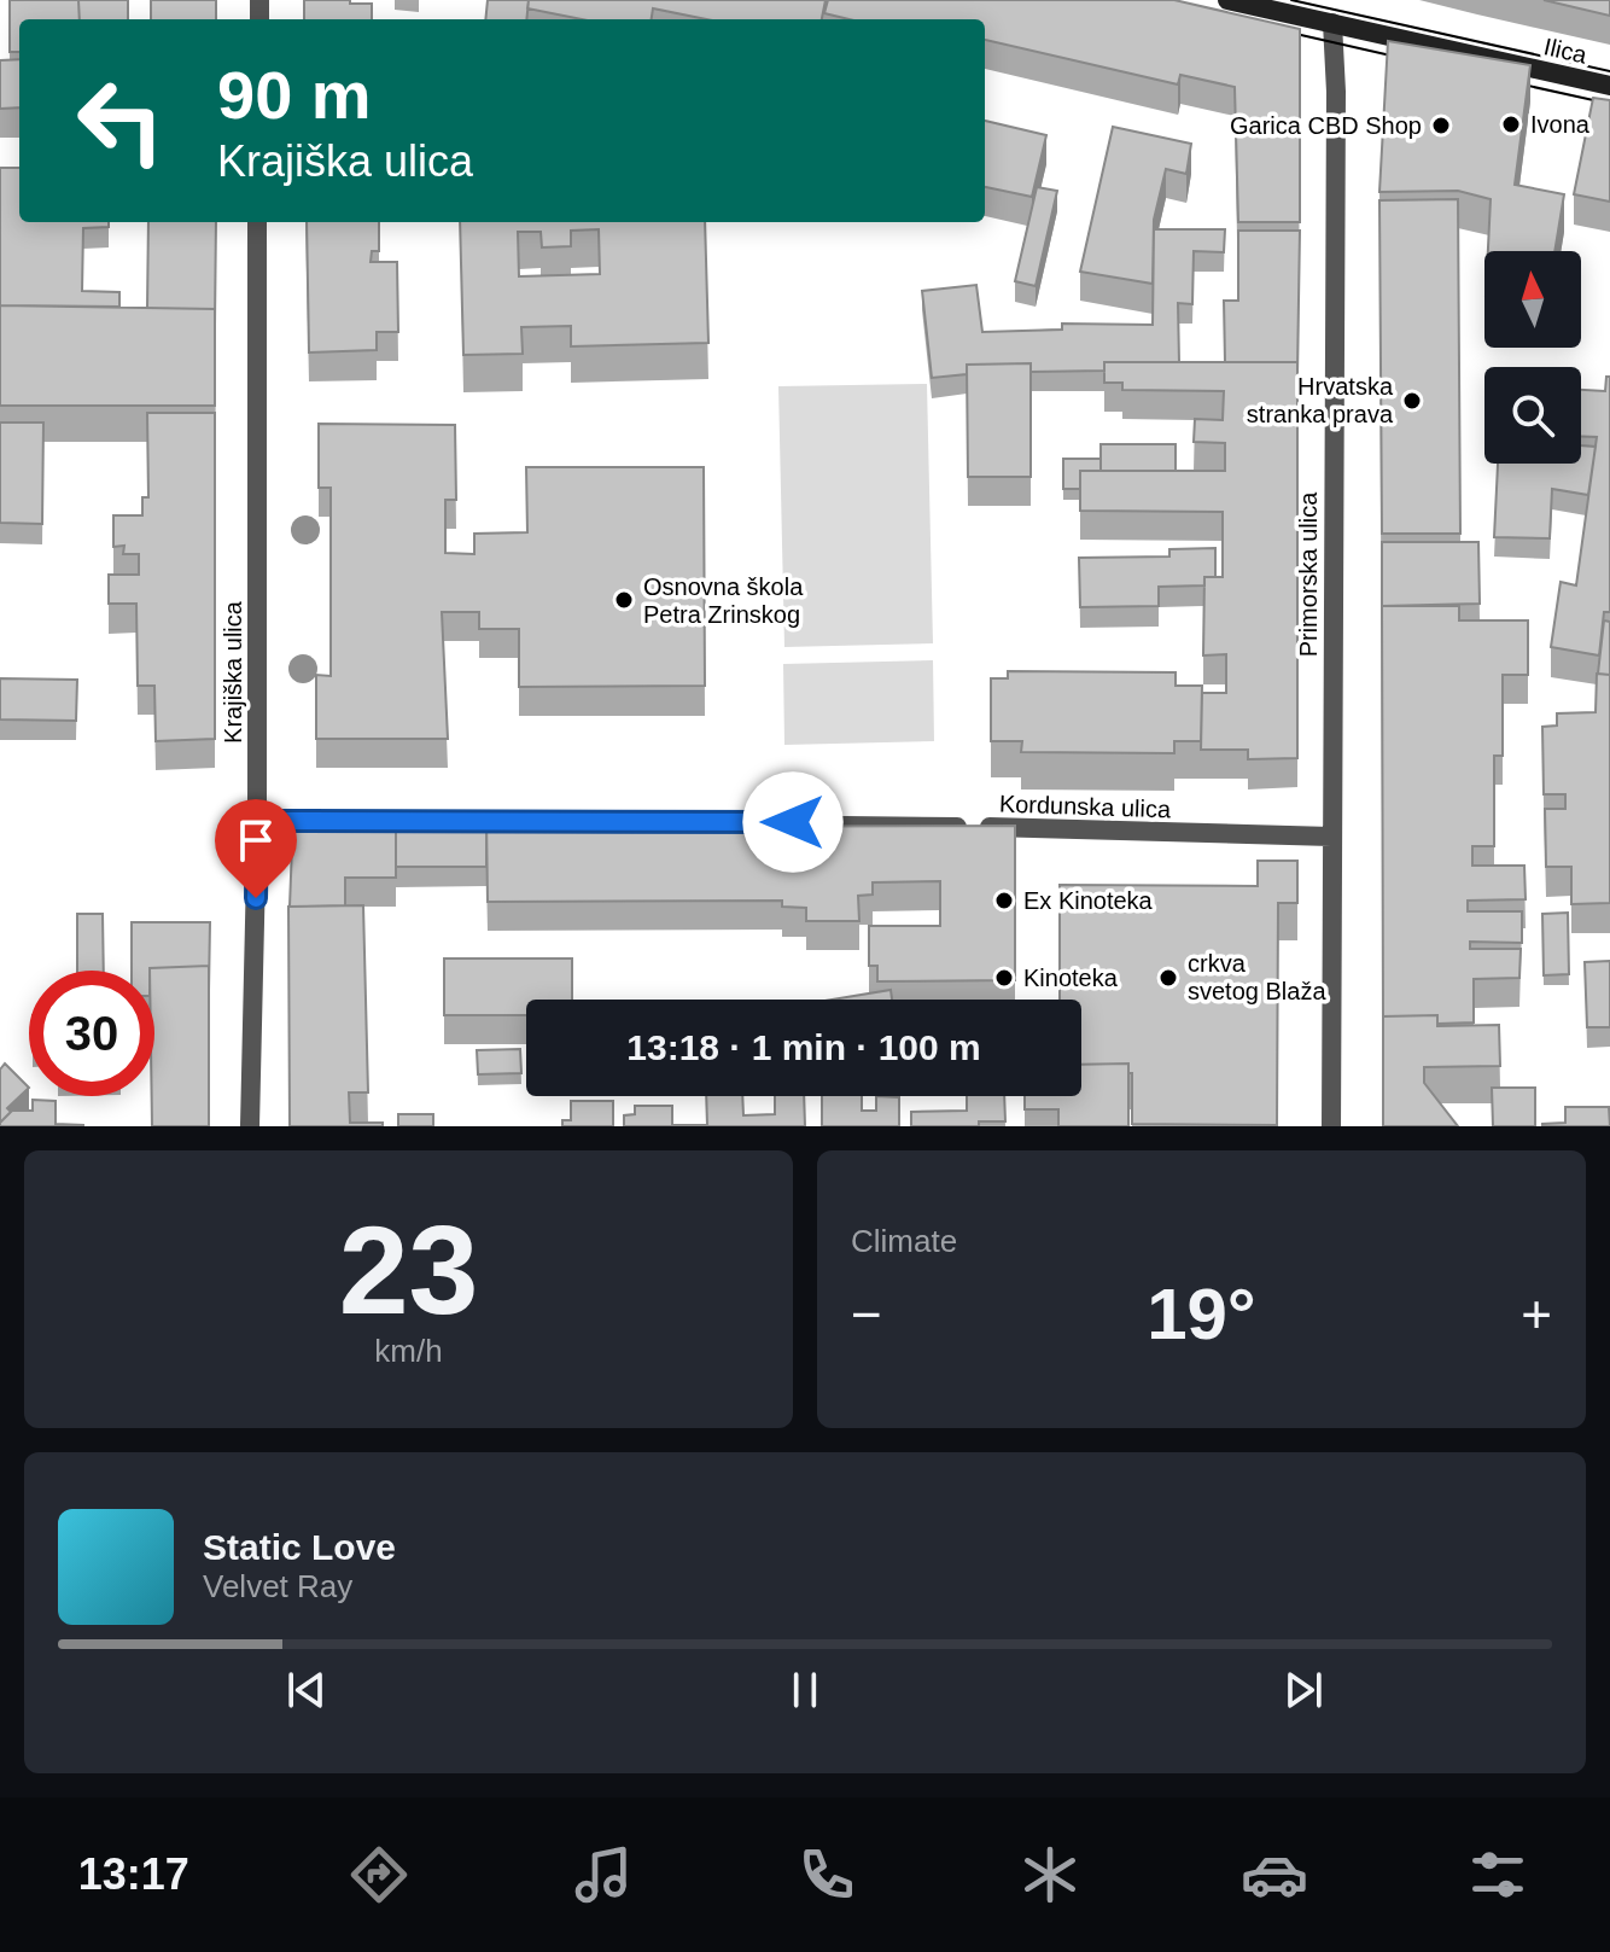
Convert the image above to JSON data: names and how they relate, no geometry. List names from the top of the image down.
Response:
{
  "streets": {
    "main road": ["Ilica"],
    "street": ["Primorska ulica", "Krajiška ulica", "Kordunska ulica"]
  },
  "crossings": [
    ["Ilica", "Primorska ulica"],
    ["Primorska ulica", "Kordunska ulica"],
    ["Krajiška ulica", "Kordunska ulica"]
  ],
  "places": [
    "Ivona",
    "Garica CBD Shop",
    "Hrvatska stranka prava",
    "Osnovna škola Petra Zrinskog",
    "Ex Kinoteka",
    "Kinoteka",
    "crkva svetog Blaža"
  ],
  "north": "top",
  "page": {
    "turn": ["90 m", "Krajiška ulica"],
    "limit": "30",
    "trip": "13:18 · 1 min · 100 m",
    "tile": [
      ["23", "km/h"],
      "Climate"
    ],
    "heat": ["−", "19°", "+"],
    "song": ["Static Love", "Velvet Ray"],
    "tabs": "13:17"
  }
}
